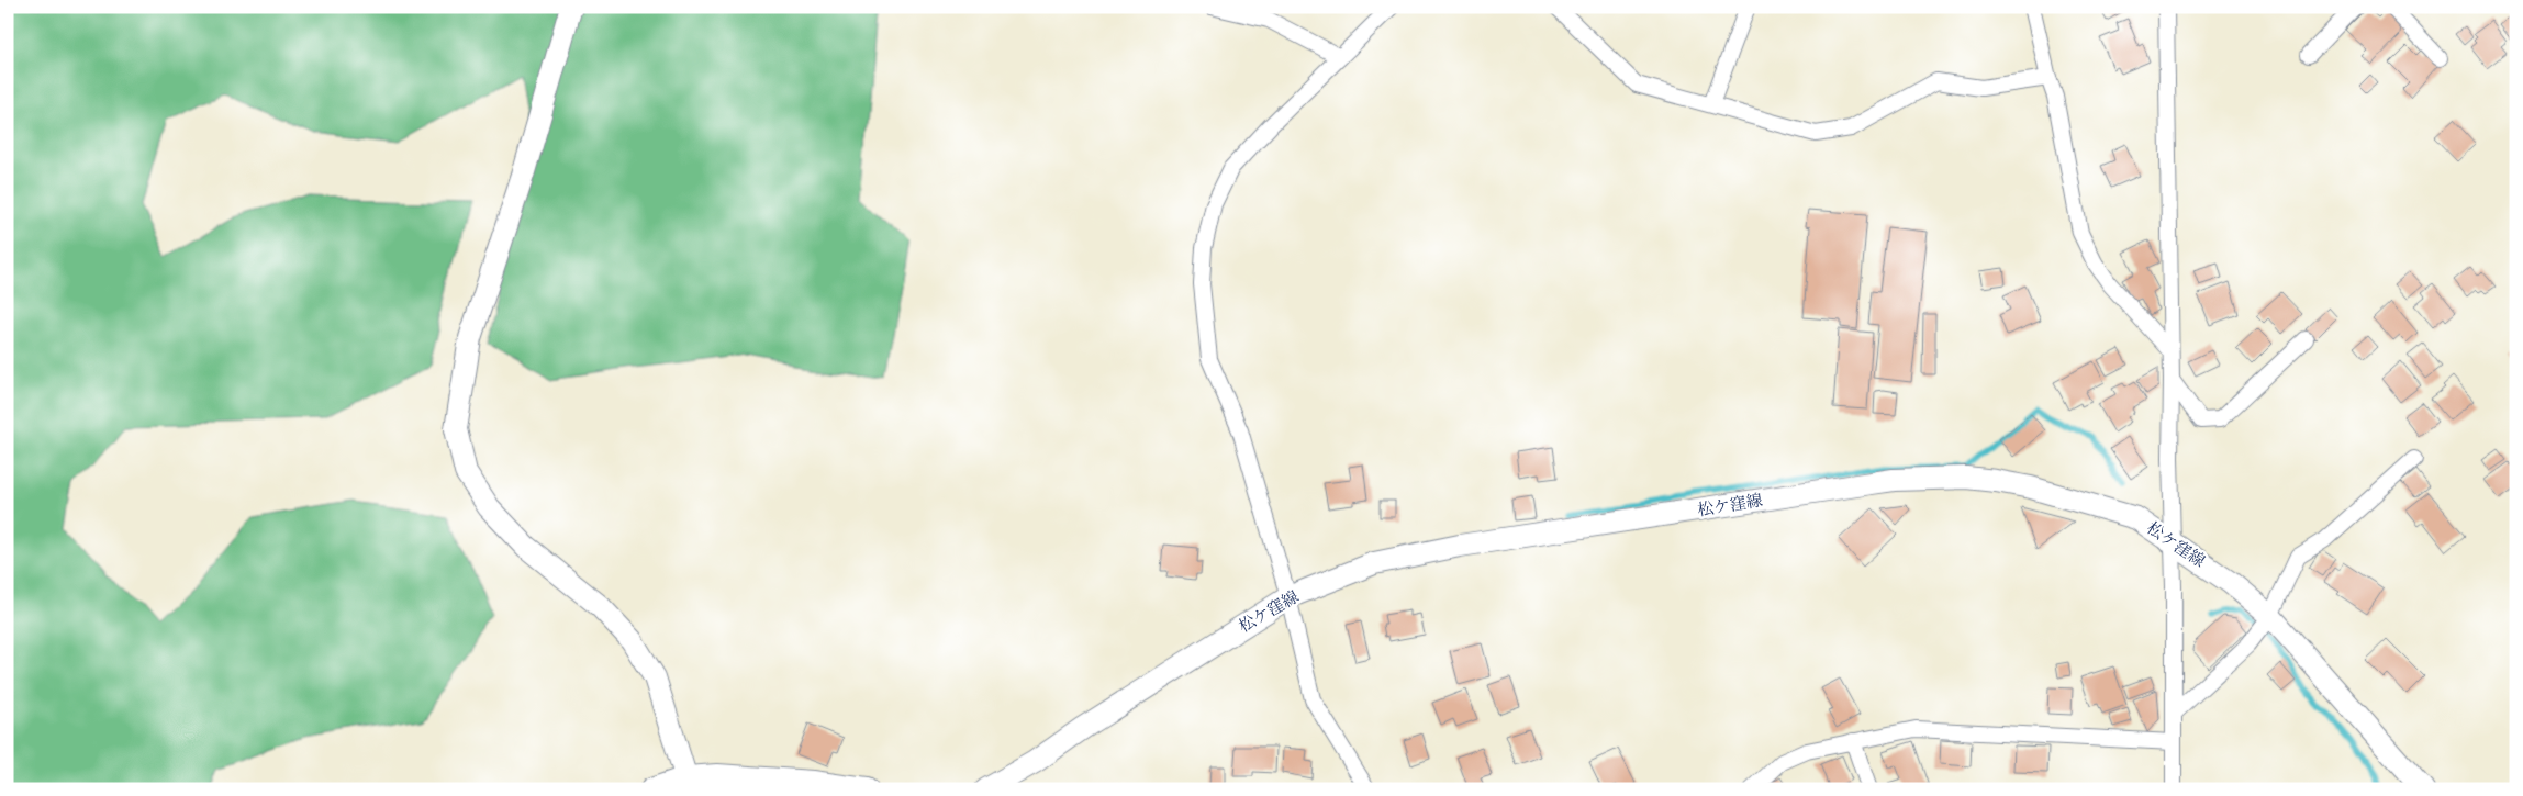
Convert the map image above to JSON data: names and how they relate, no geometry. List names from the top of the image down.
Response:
{
  "streets": {
    "street": ["松ケ窪線"]
  }
}
